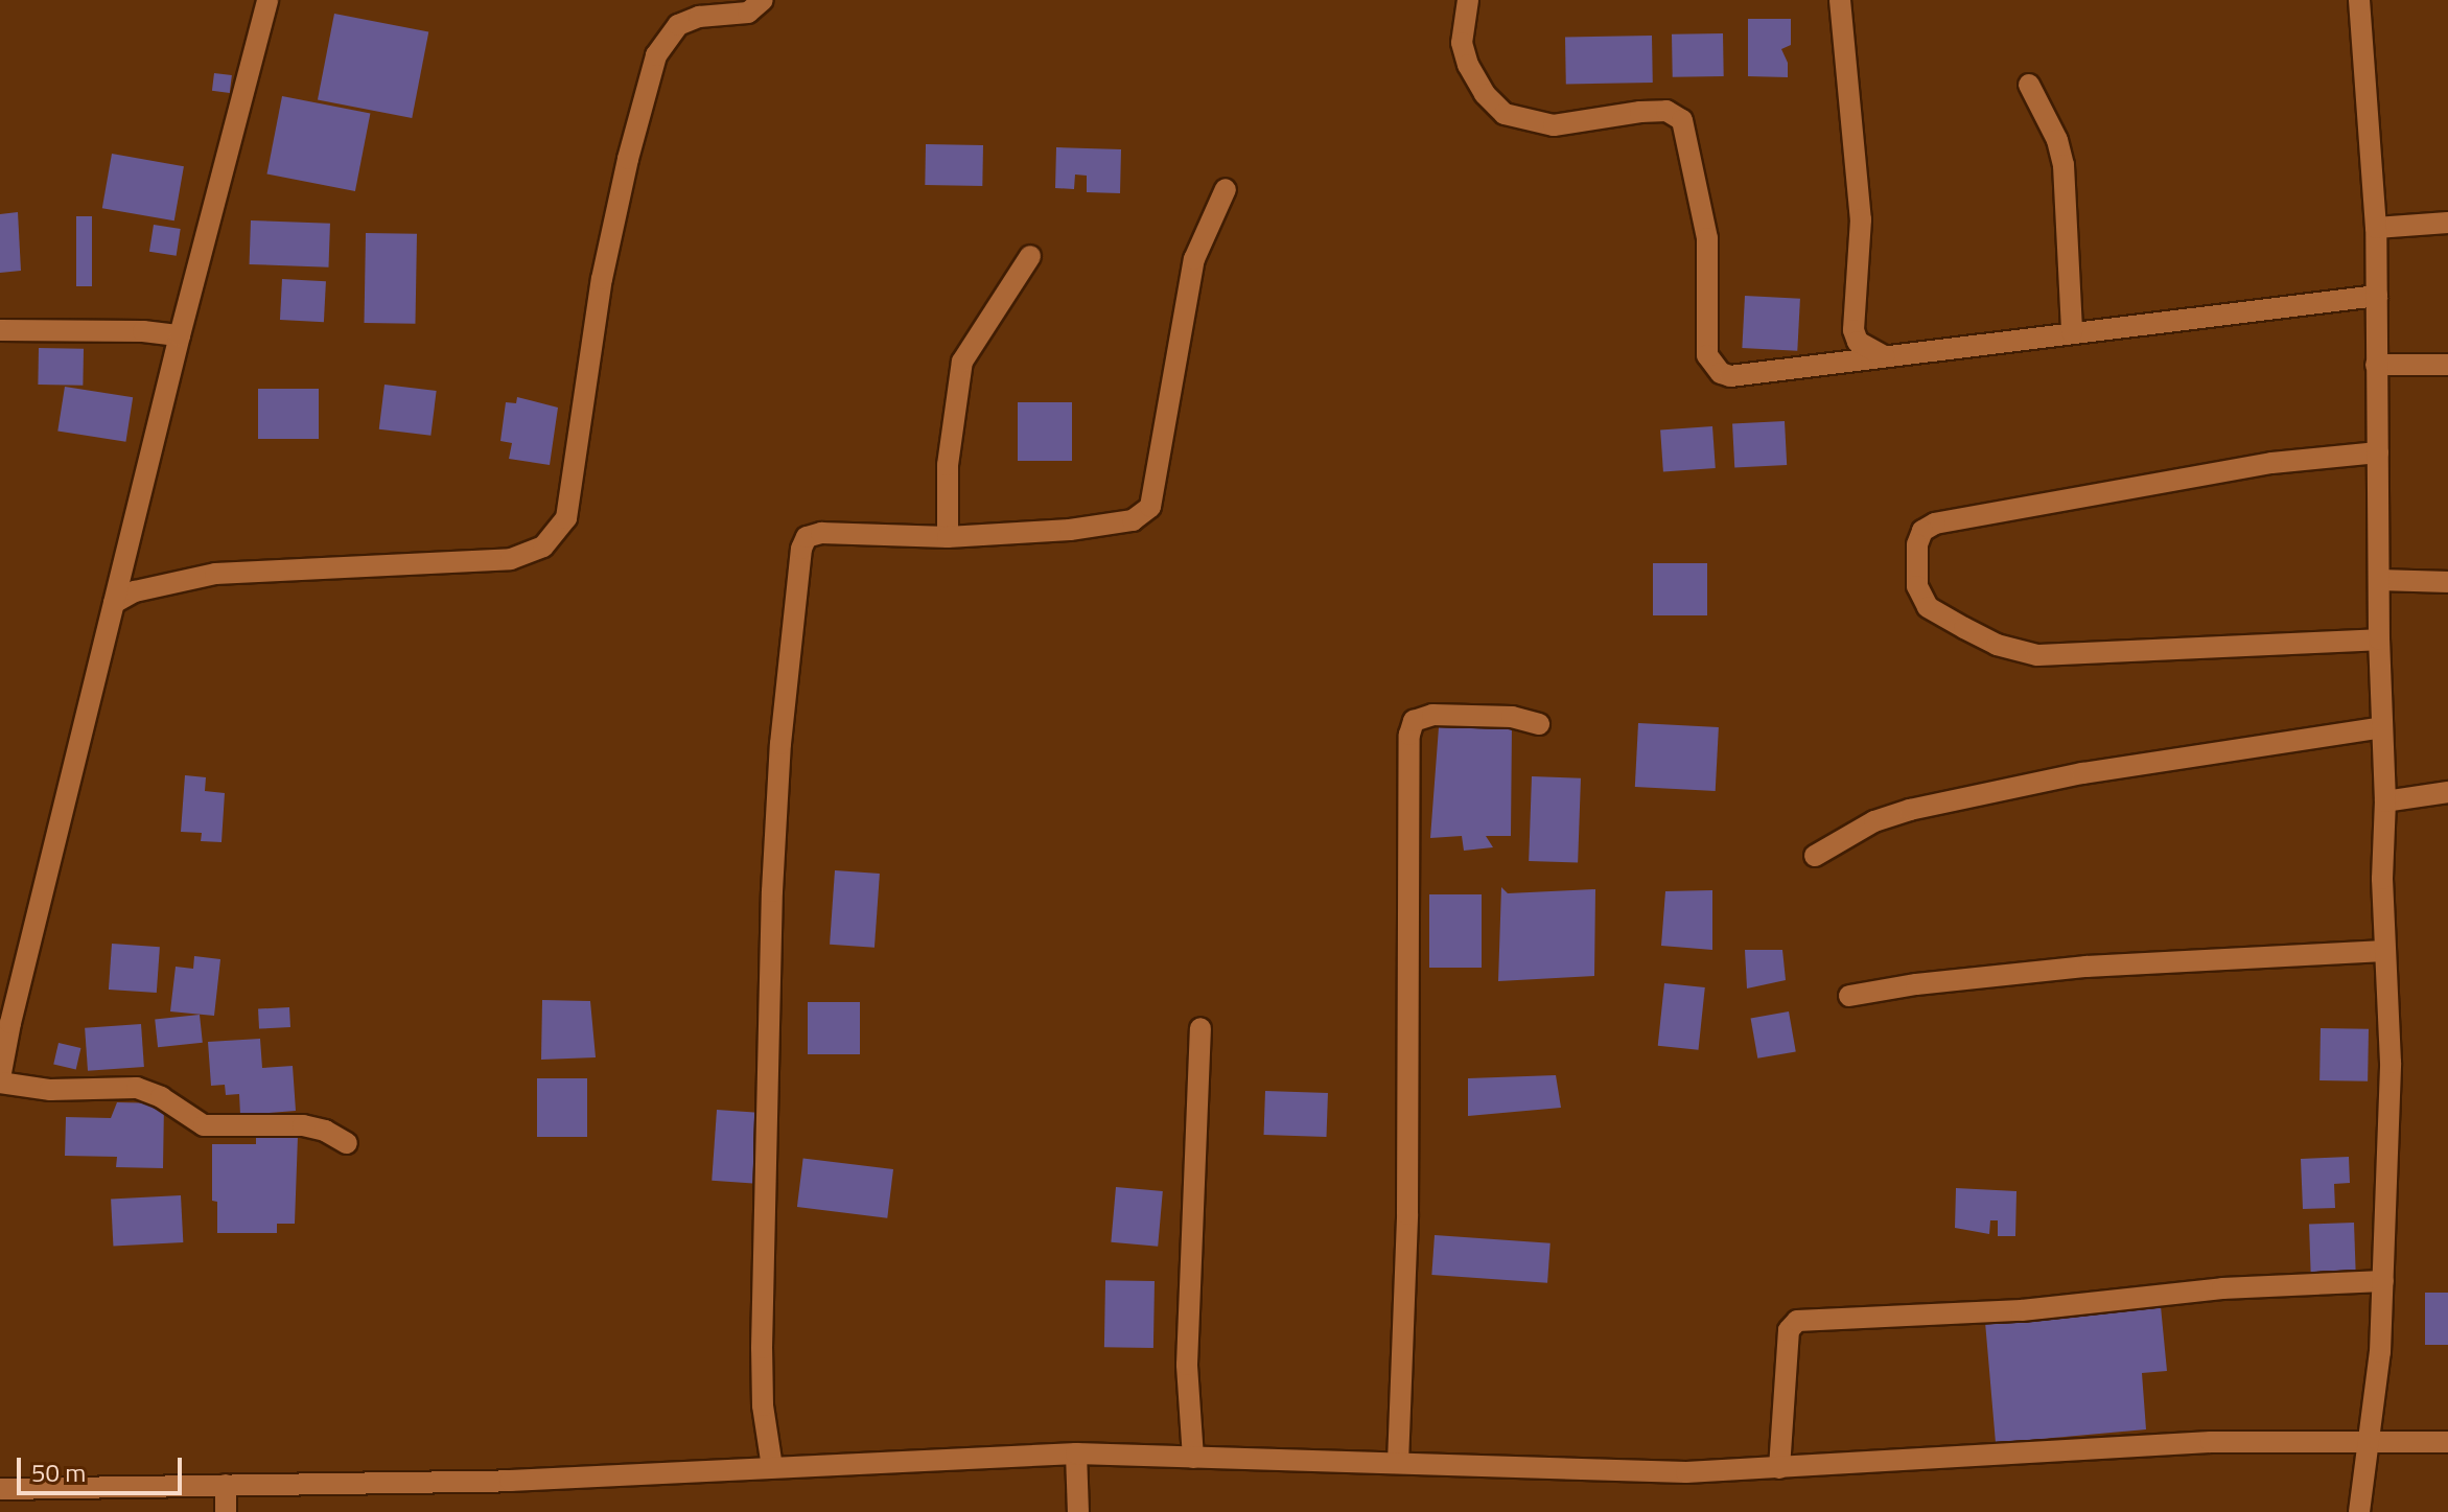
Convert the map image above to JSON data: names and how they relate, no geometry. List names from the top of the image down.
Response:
{
  "scale_bar": "50 m"
}
